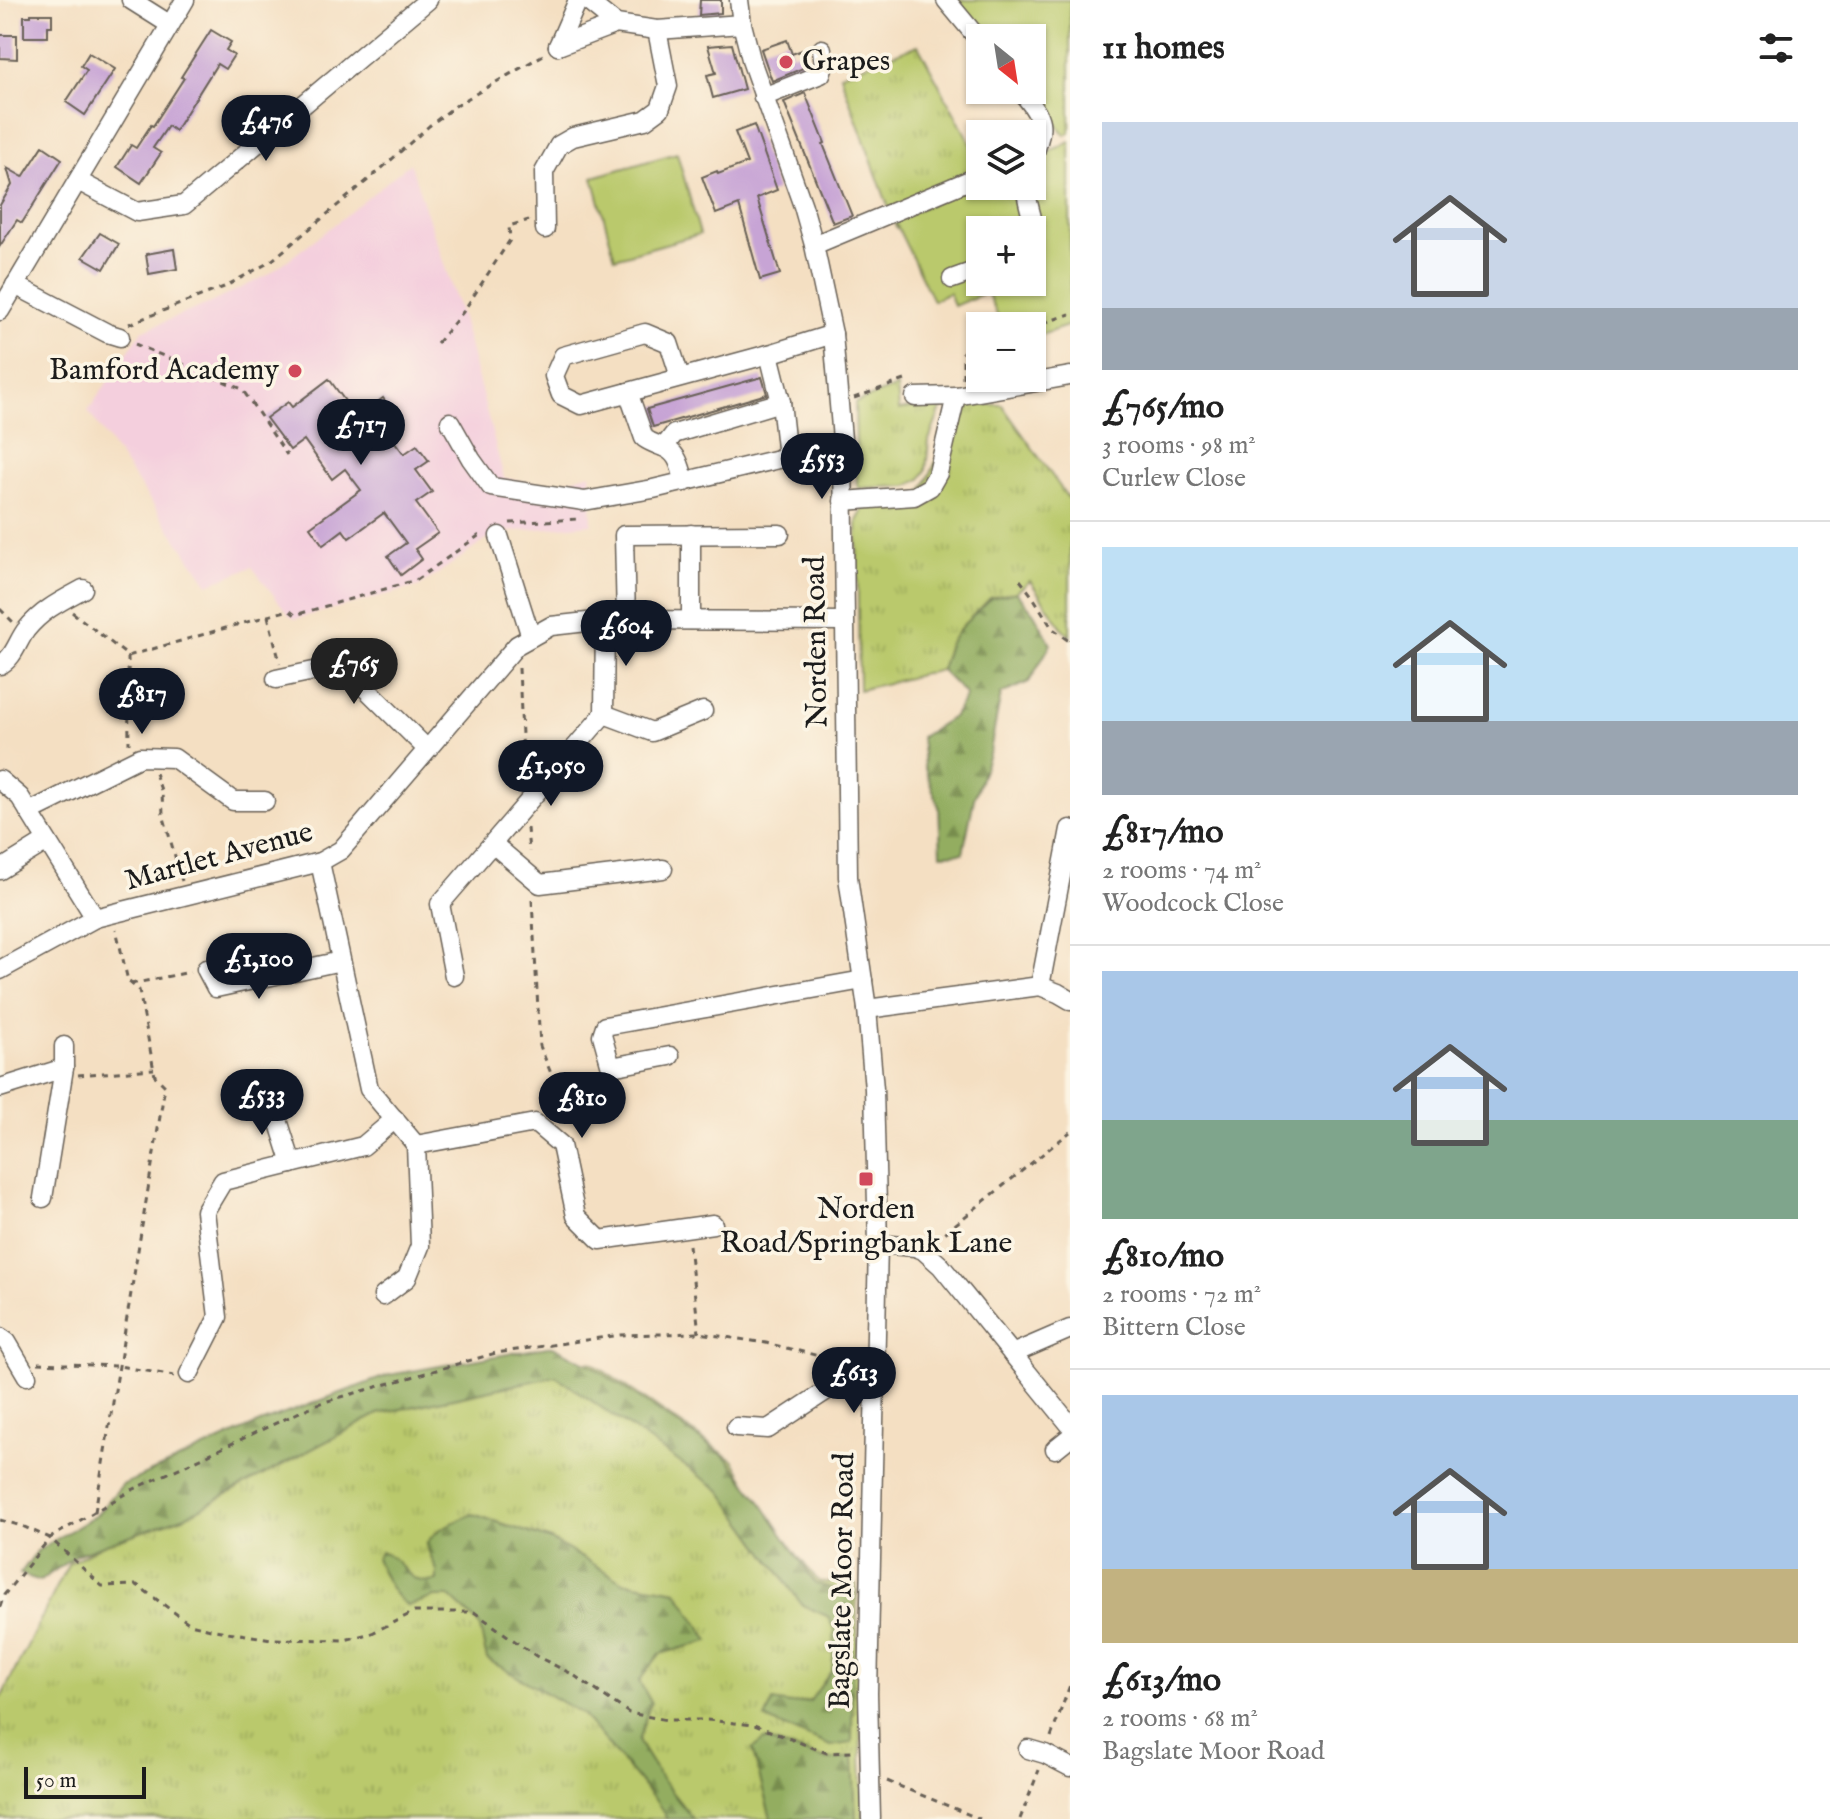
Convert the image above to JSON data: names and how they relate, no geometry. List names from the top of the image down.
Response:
{
  "streets": {
    "street": ["Norden Road", "Martlet Avenue", "Bagslate Moor Road"]
  },
  "crossings": [
    ["Norden Road", "Martlet Avenue"],
    ["Norden Road", "Bagslate Moor Road"]
  ],
  "places": {
    "other": ["Grapes", "Bamford Academy"],
    "transit": ["Norden Road/Springbank Lane"]
  },
  "scale_bar": "50 m",
  "north": "bottom right",
  "page": {
    "heading": "11 homes",
    "map_buttons": ["+", "−"],
    "price": [
      "£476",
      "£717",
      "£553",
      "£604",
      "£765",
      "£817",
      "£1,050",
      "£1,100",
      "£533",
      "£810",
      "£613"
    ],
    "list": [
      {
        "name": "£765/mo",
        "note": "3 rooms · 98 m² · Curlew Close"
      },
      {
        "name": "£817/mo",
        "note": "2 rooms · 74 m² · Woodcock Close"
      },
      {
        "name": "£810/mo",
        "note": "2 rooms · 72 m² · Bittern Close"
      },
      {
        "name": "£613/mo",
        "note": "2 rooms · 68 m² · Bagslate Moor Road"
      }
    ],
    "scale": "50 m"
  }
}
